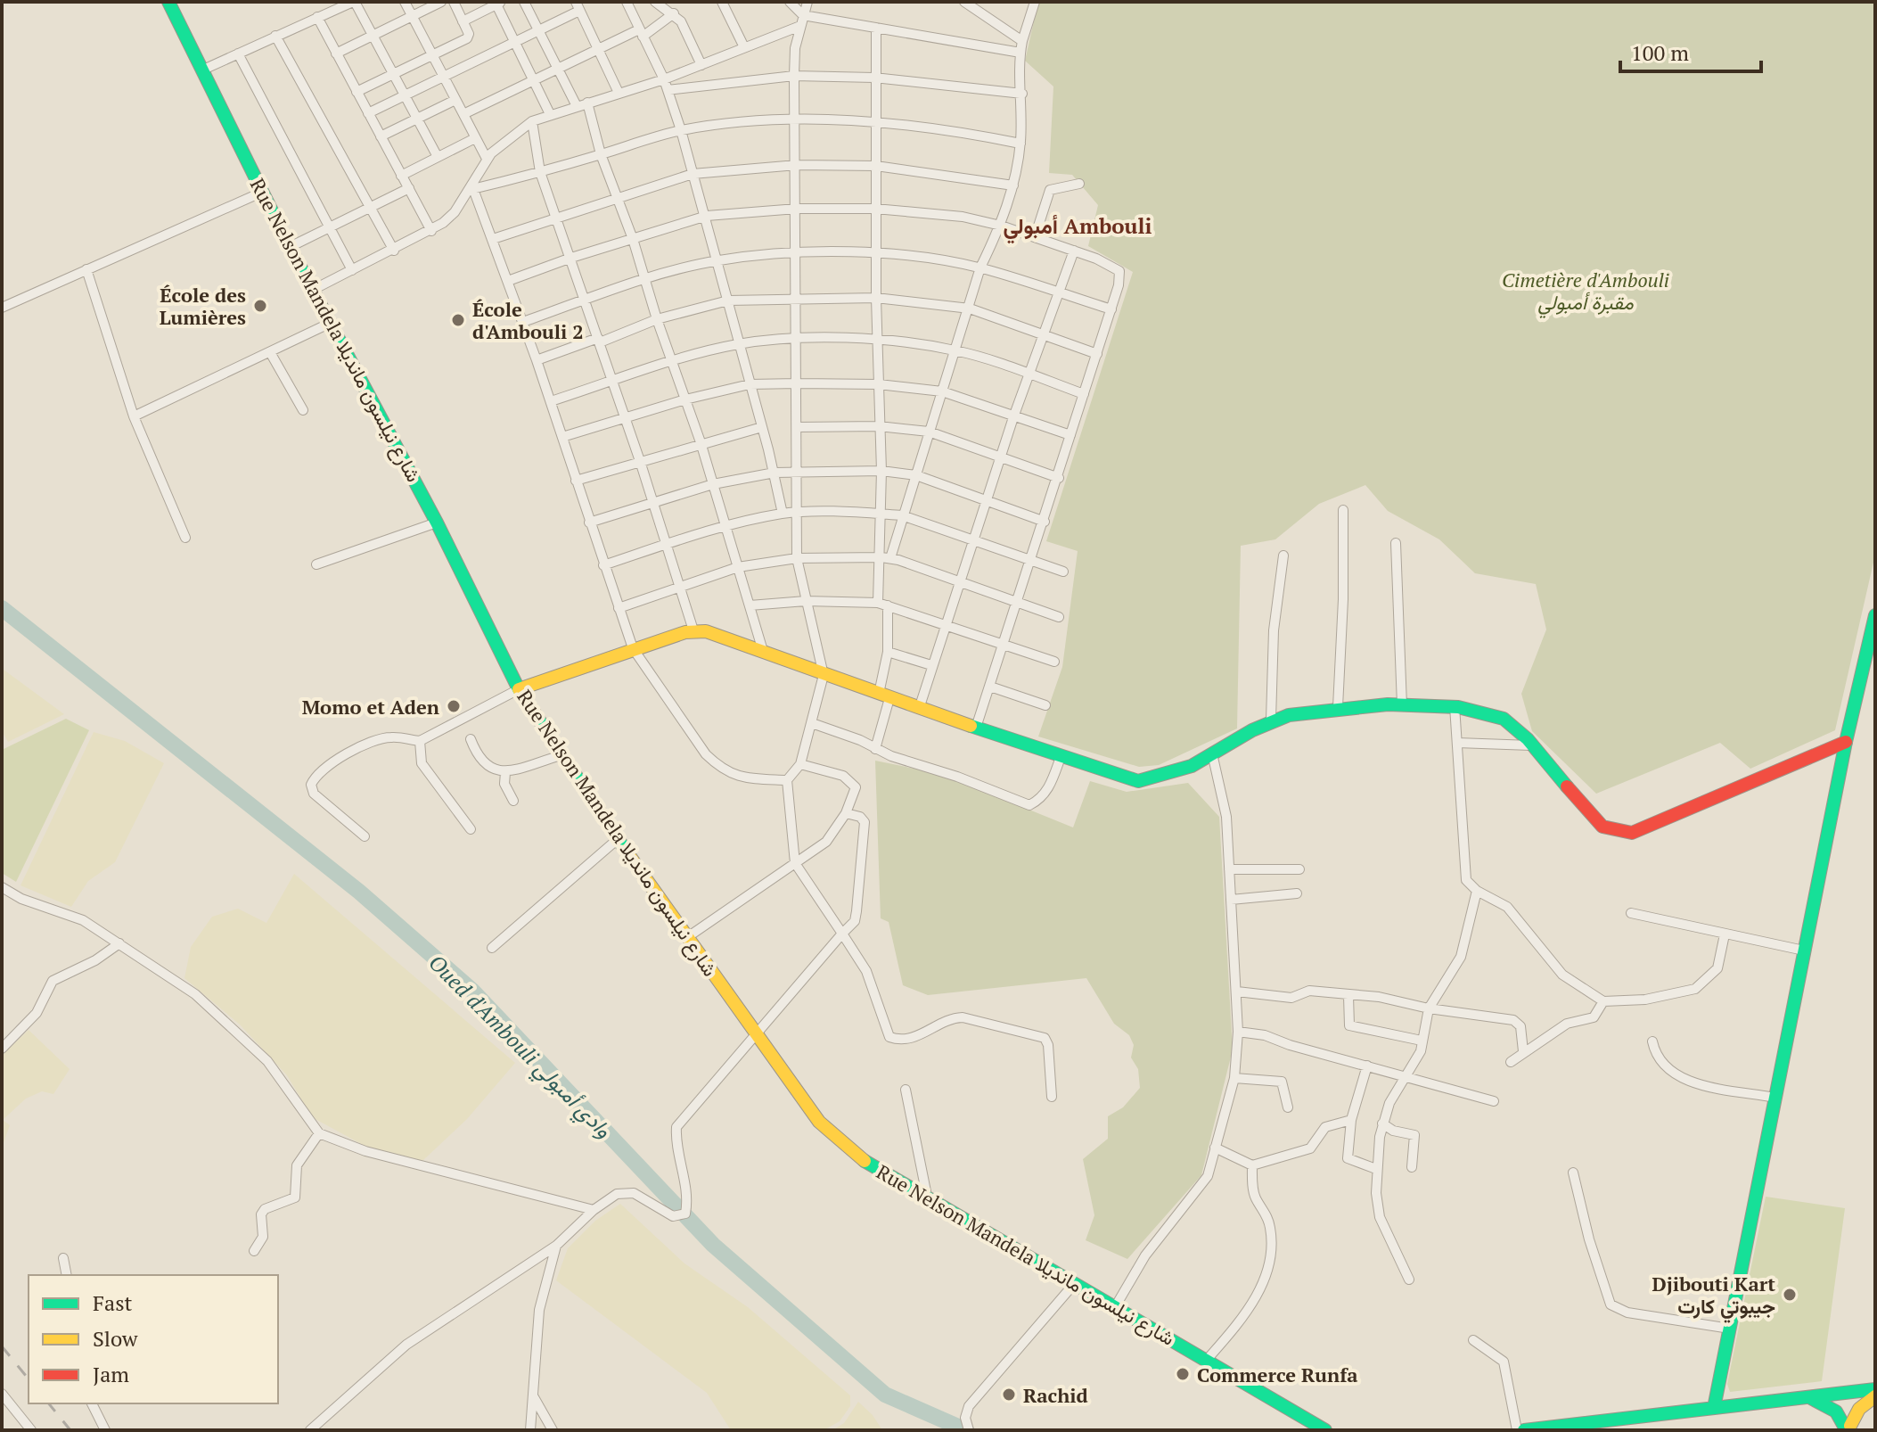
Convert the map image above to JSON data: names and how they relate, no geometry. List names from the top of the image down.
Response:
{
  "streets": {
    "main road": ["Rue Nelson Mandela شارع نيلسون مانديلا"]
  },
  "districts": ["أمبولي Ambouli"],
  "water": ["Oued d'Ambouli وادي أمبولي"],
  "parks": ["Cimetière d'Ambouli مقبرة أمبولي"],
  "places": [
    "École des Lumières",
    "École d'Ambouli 2",
    "Momo et Aden",
    "Djibouti Kart جيبوتي كارت",
    "Commerce Runfa",
    "Rachid"
  ],
  "legend": ["Fast", "Slow", "Jam"],
  "scale_bar": "100 m"
}
